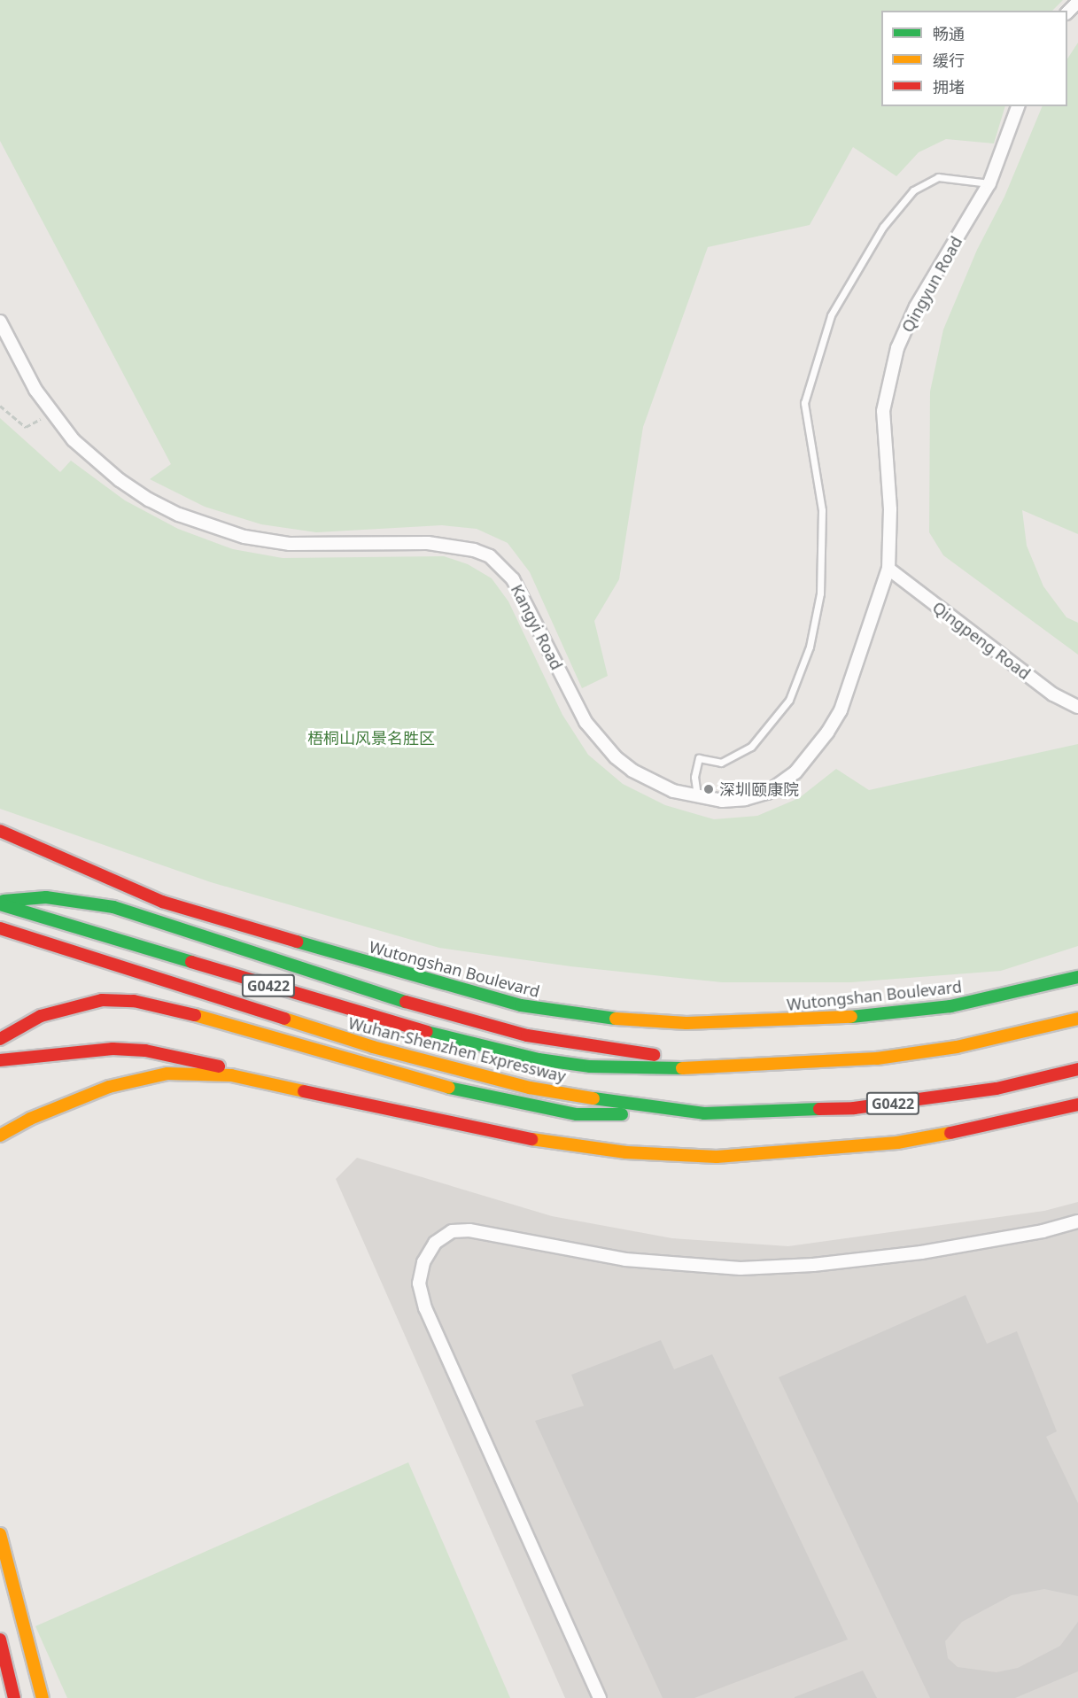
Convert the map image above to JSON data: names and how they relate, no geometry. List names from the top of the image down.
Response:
{
  "streets": {
    "main road": ["Wutongshan Boulevard", "G0422", "Wuhan-Shenzhen Expressway"],
    "street": ["Qingyun Road", "Kangyi Road", "Qingpeng Road"]
  },
  "crossings": [
    ["Qingyun Road", "Kangyi Road"],
    ["Qingyun Road", "Qingpeng Road"],
    ["Kangyi Road", "Qingpeng Road"]
  ],
  "parks": ["梧桐山风景名胜区"],
  "places": ["深圳颐康院"],
  "legend": ["畅通", "缓行", "拥堵"]
}
